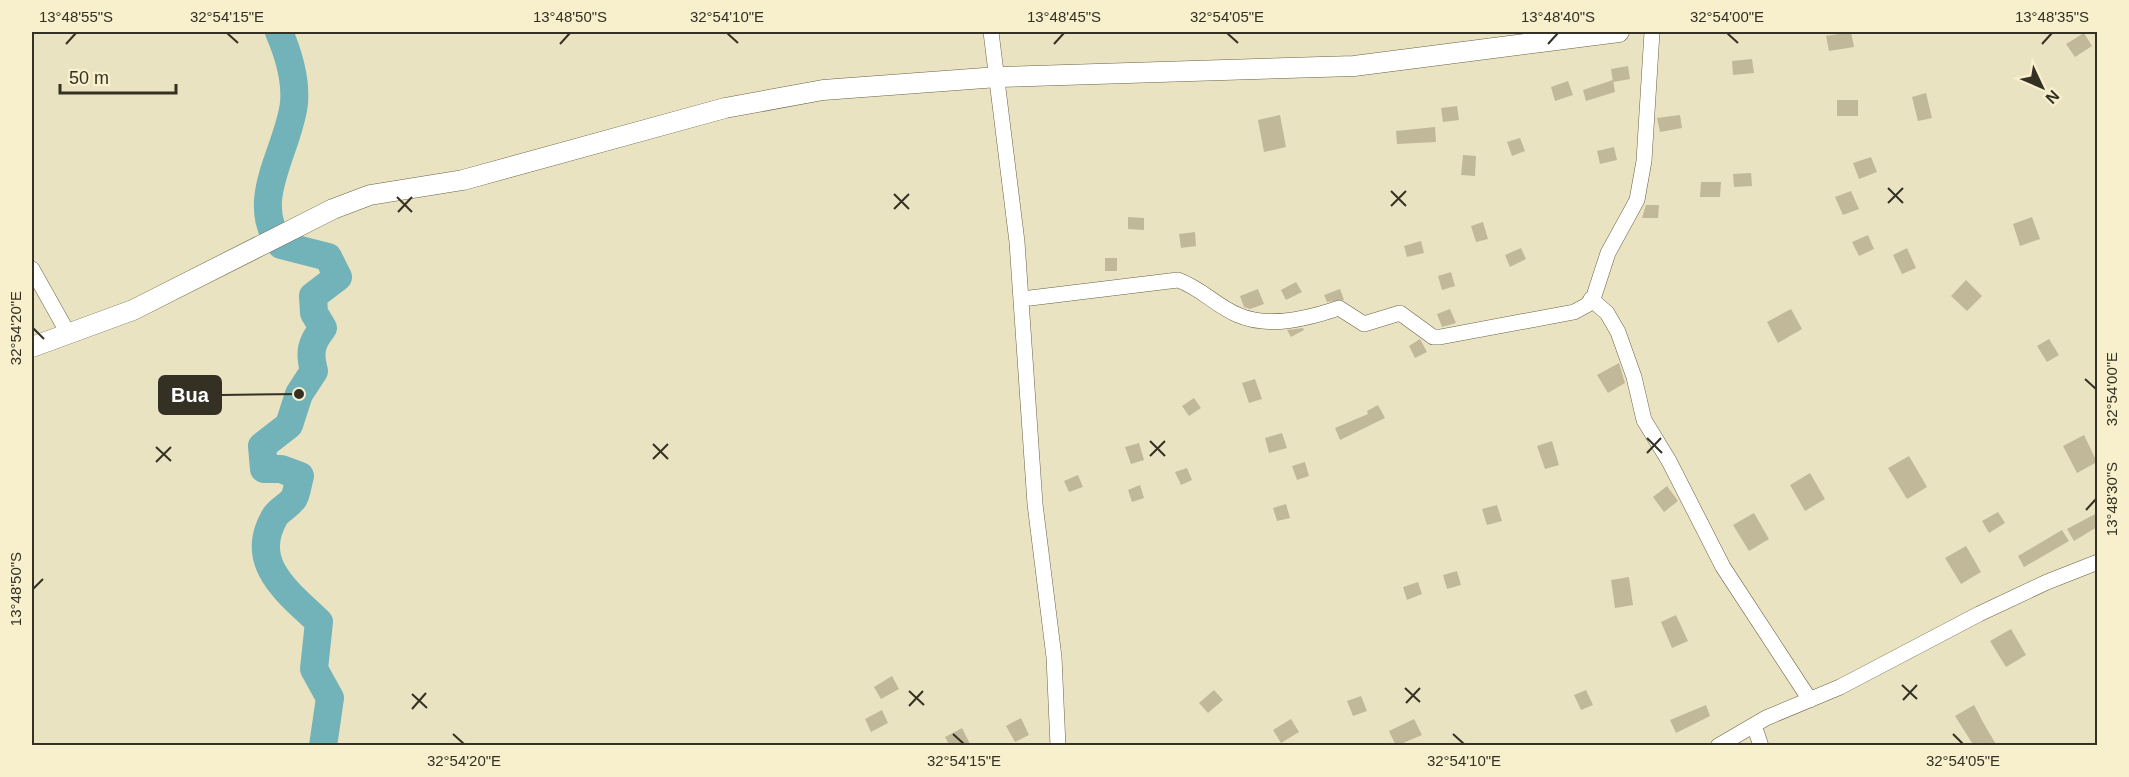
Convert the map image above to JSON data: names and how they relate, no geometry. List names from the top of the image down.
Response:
{
  "places": ["Bua"],
  "scale_bar": "50 m",
  "north": "bottom right",
  "coordinates": [
    "13°48'55\"S",
    "32°54'15\"E",
    "13°48'50\"S",
    "32°54'10\"E",
    "13°48'45\"S",
    "32°54'05\"E",
    "13°48'40\"S",
    "32°54'00\"E",
    "13°48'35\"S",
    "32°54'20\"E",
    "13°48'30\"S"
  ]
}
